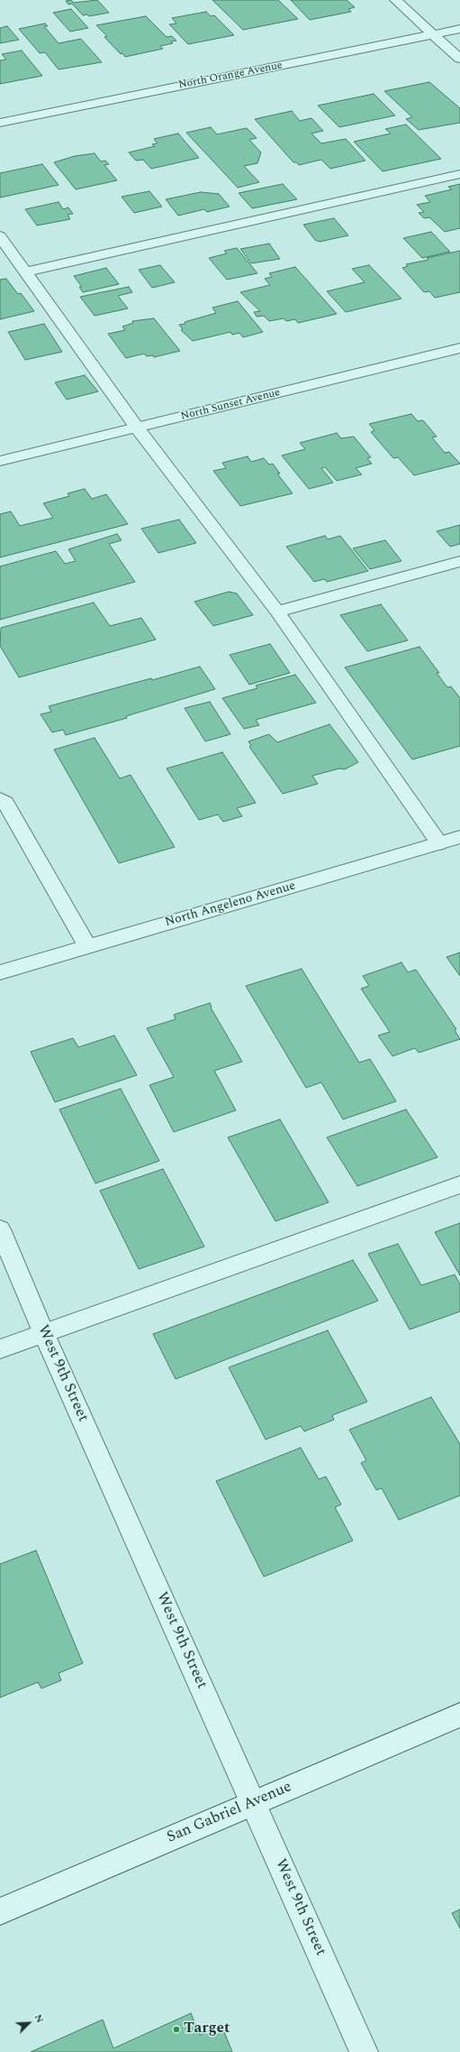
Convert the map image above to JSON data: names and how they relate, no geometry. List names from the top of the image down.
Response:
{
  "streets": {
    "street": [
      "North Orange Avenue",
      "North Sunset Avenue",
      "North Angeleno Avenue",
      "West 9th Street",
      "San Gabriel Avenue"
    ]
  },
  "crossings": [
    ["West 9th Street", "San Gabriel Avenue"]
  ],
  "places": ["Target"],
  "north": "top right"
}
